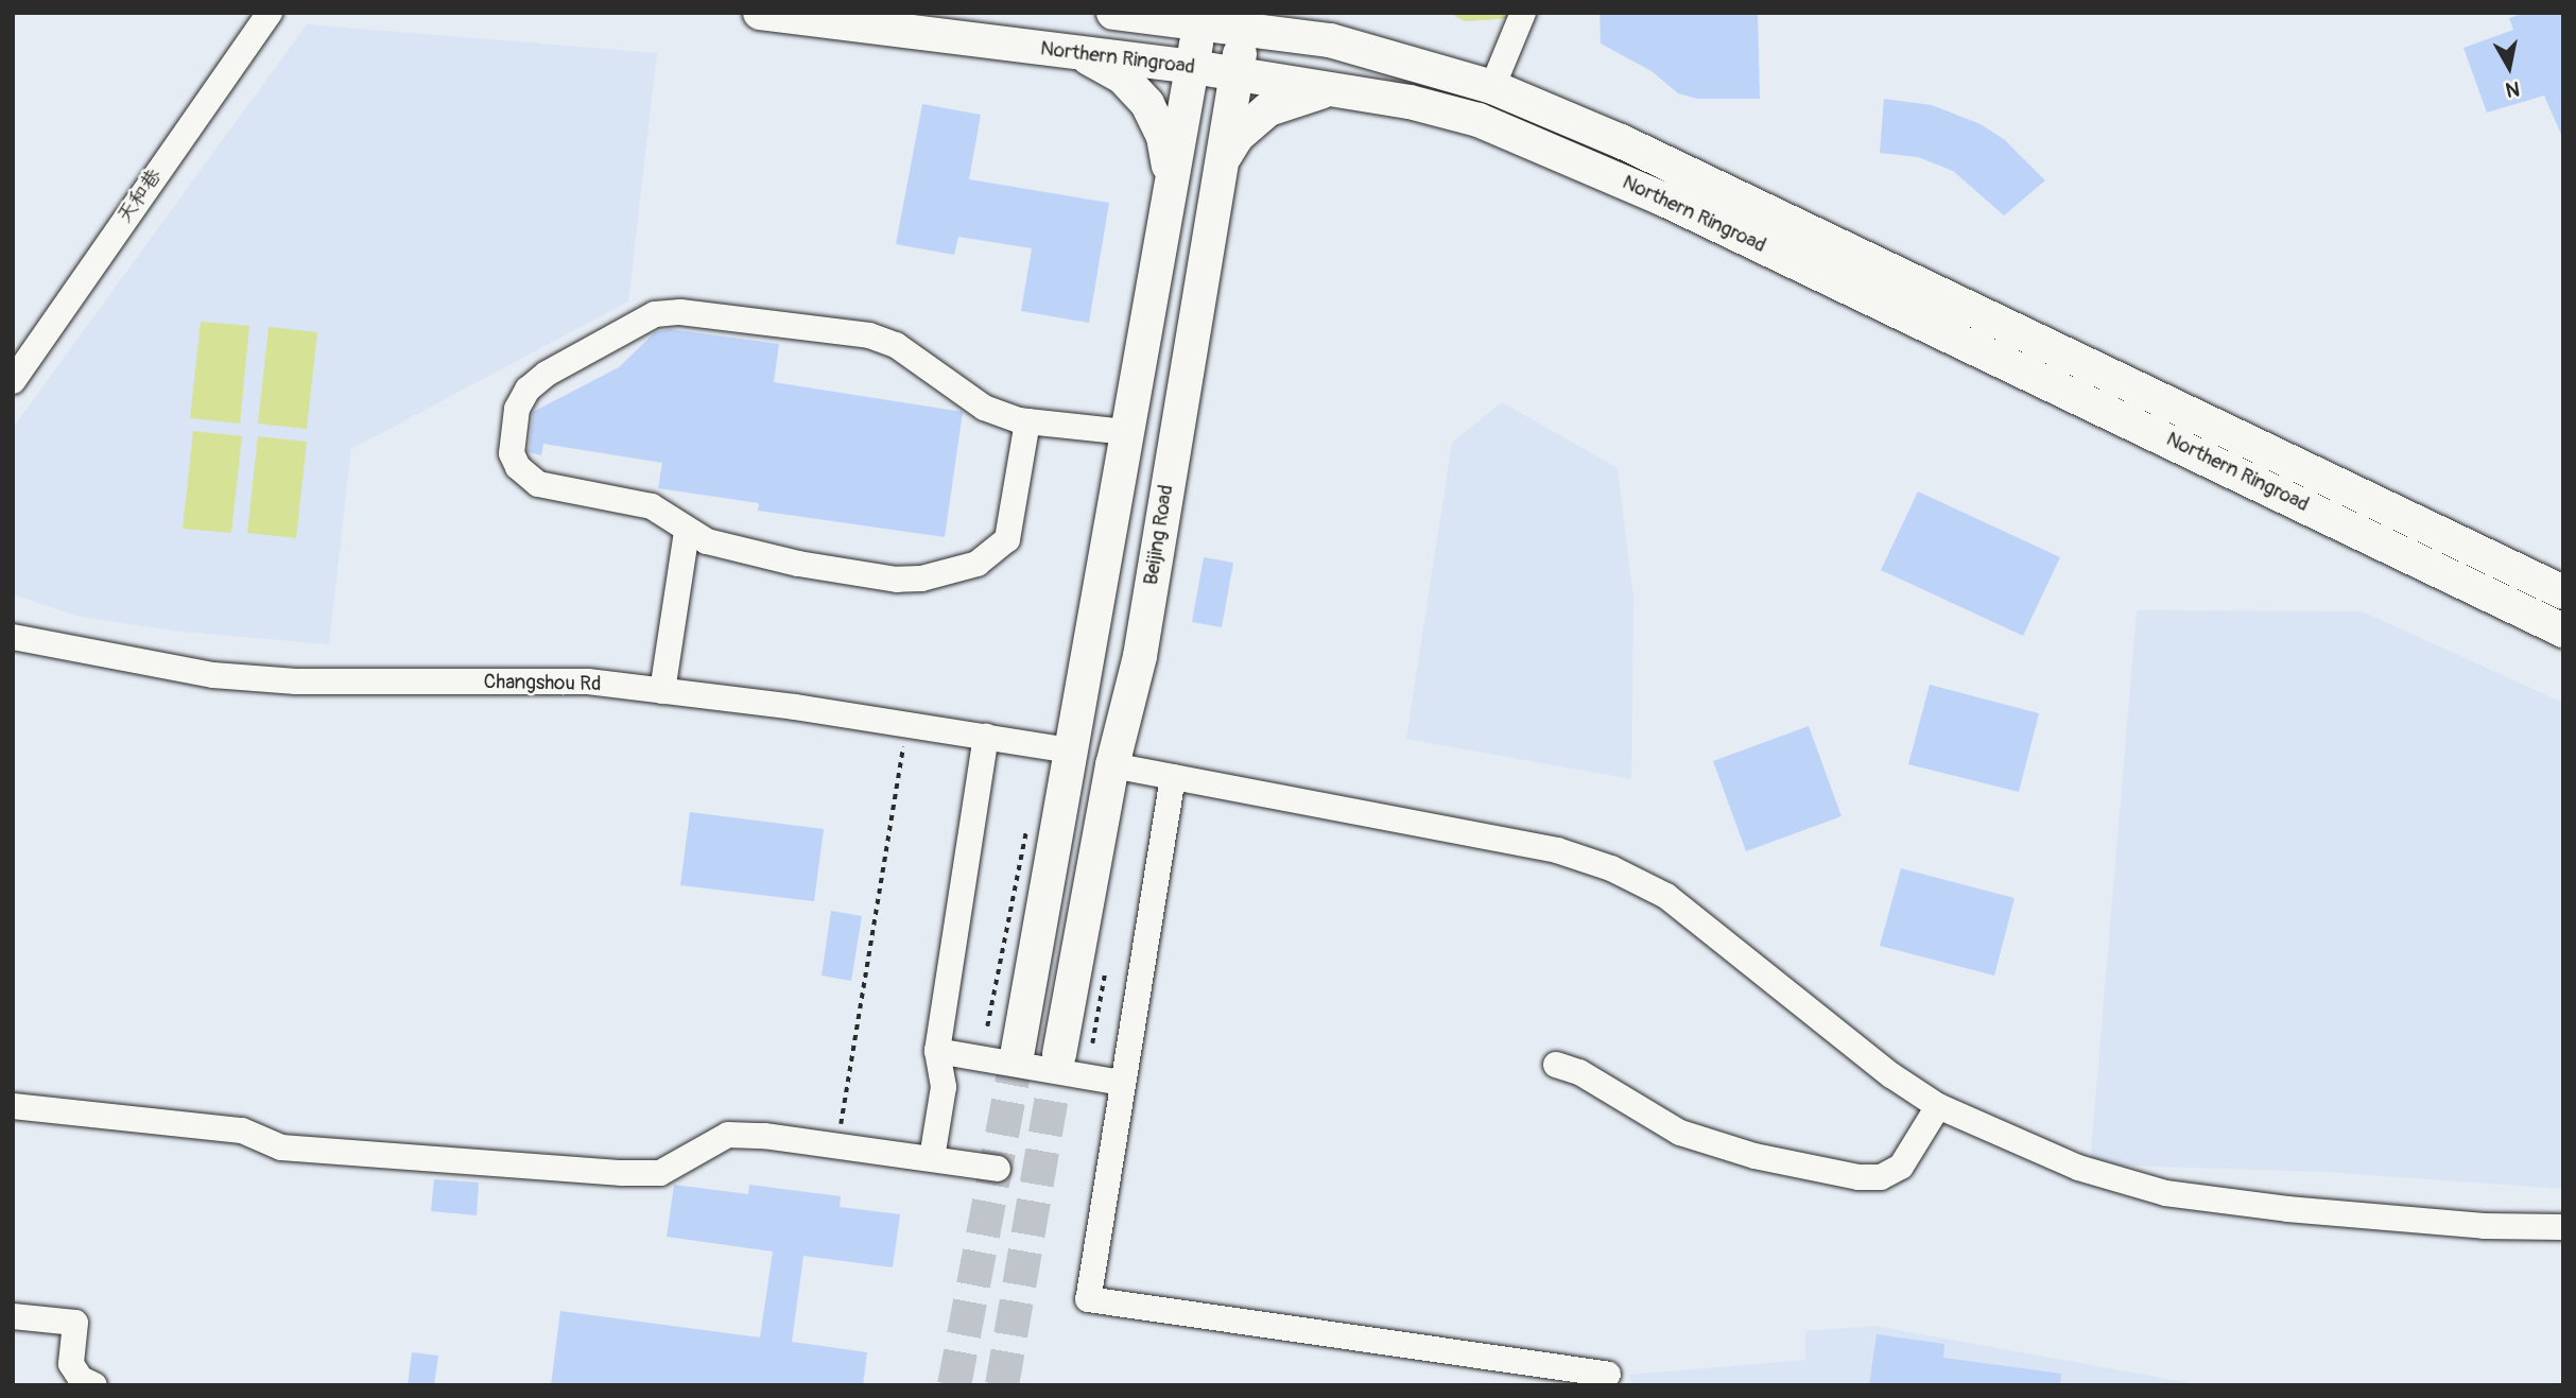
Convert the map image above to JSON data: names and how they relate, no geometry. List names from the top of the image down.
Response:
{
  "streets": {
    "main road": ["Northern Ringroad", "Beijing Road"],
    "street": ["天和巷", "Changshou Rd"]
  },
  "crossings": [
    ["Northern Ringroad", "Beijing Road"]
  ],
  "north": "bottom"
}
